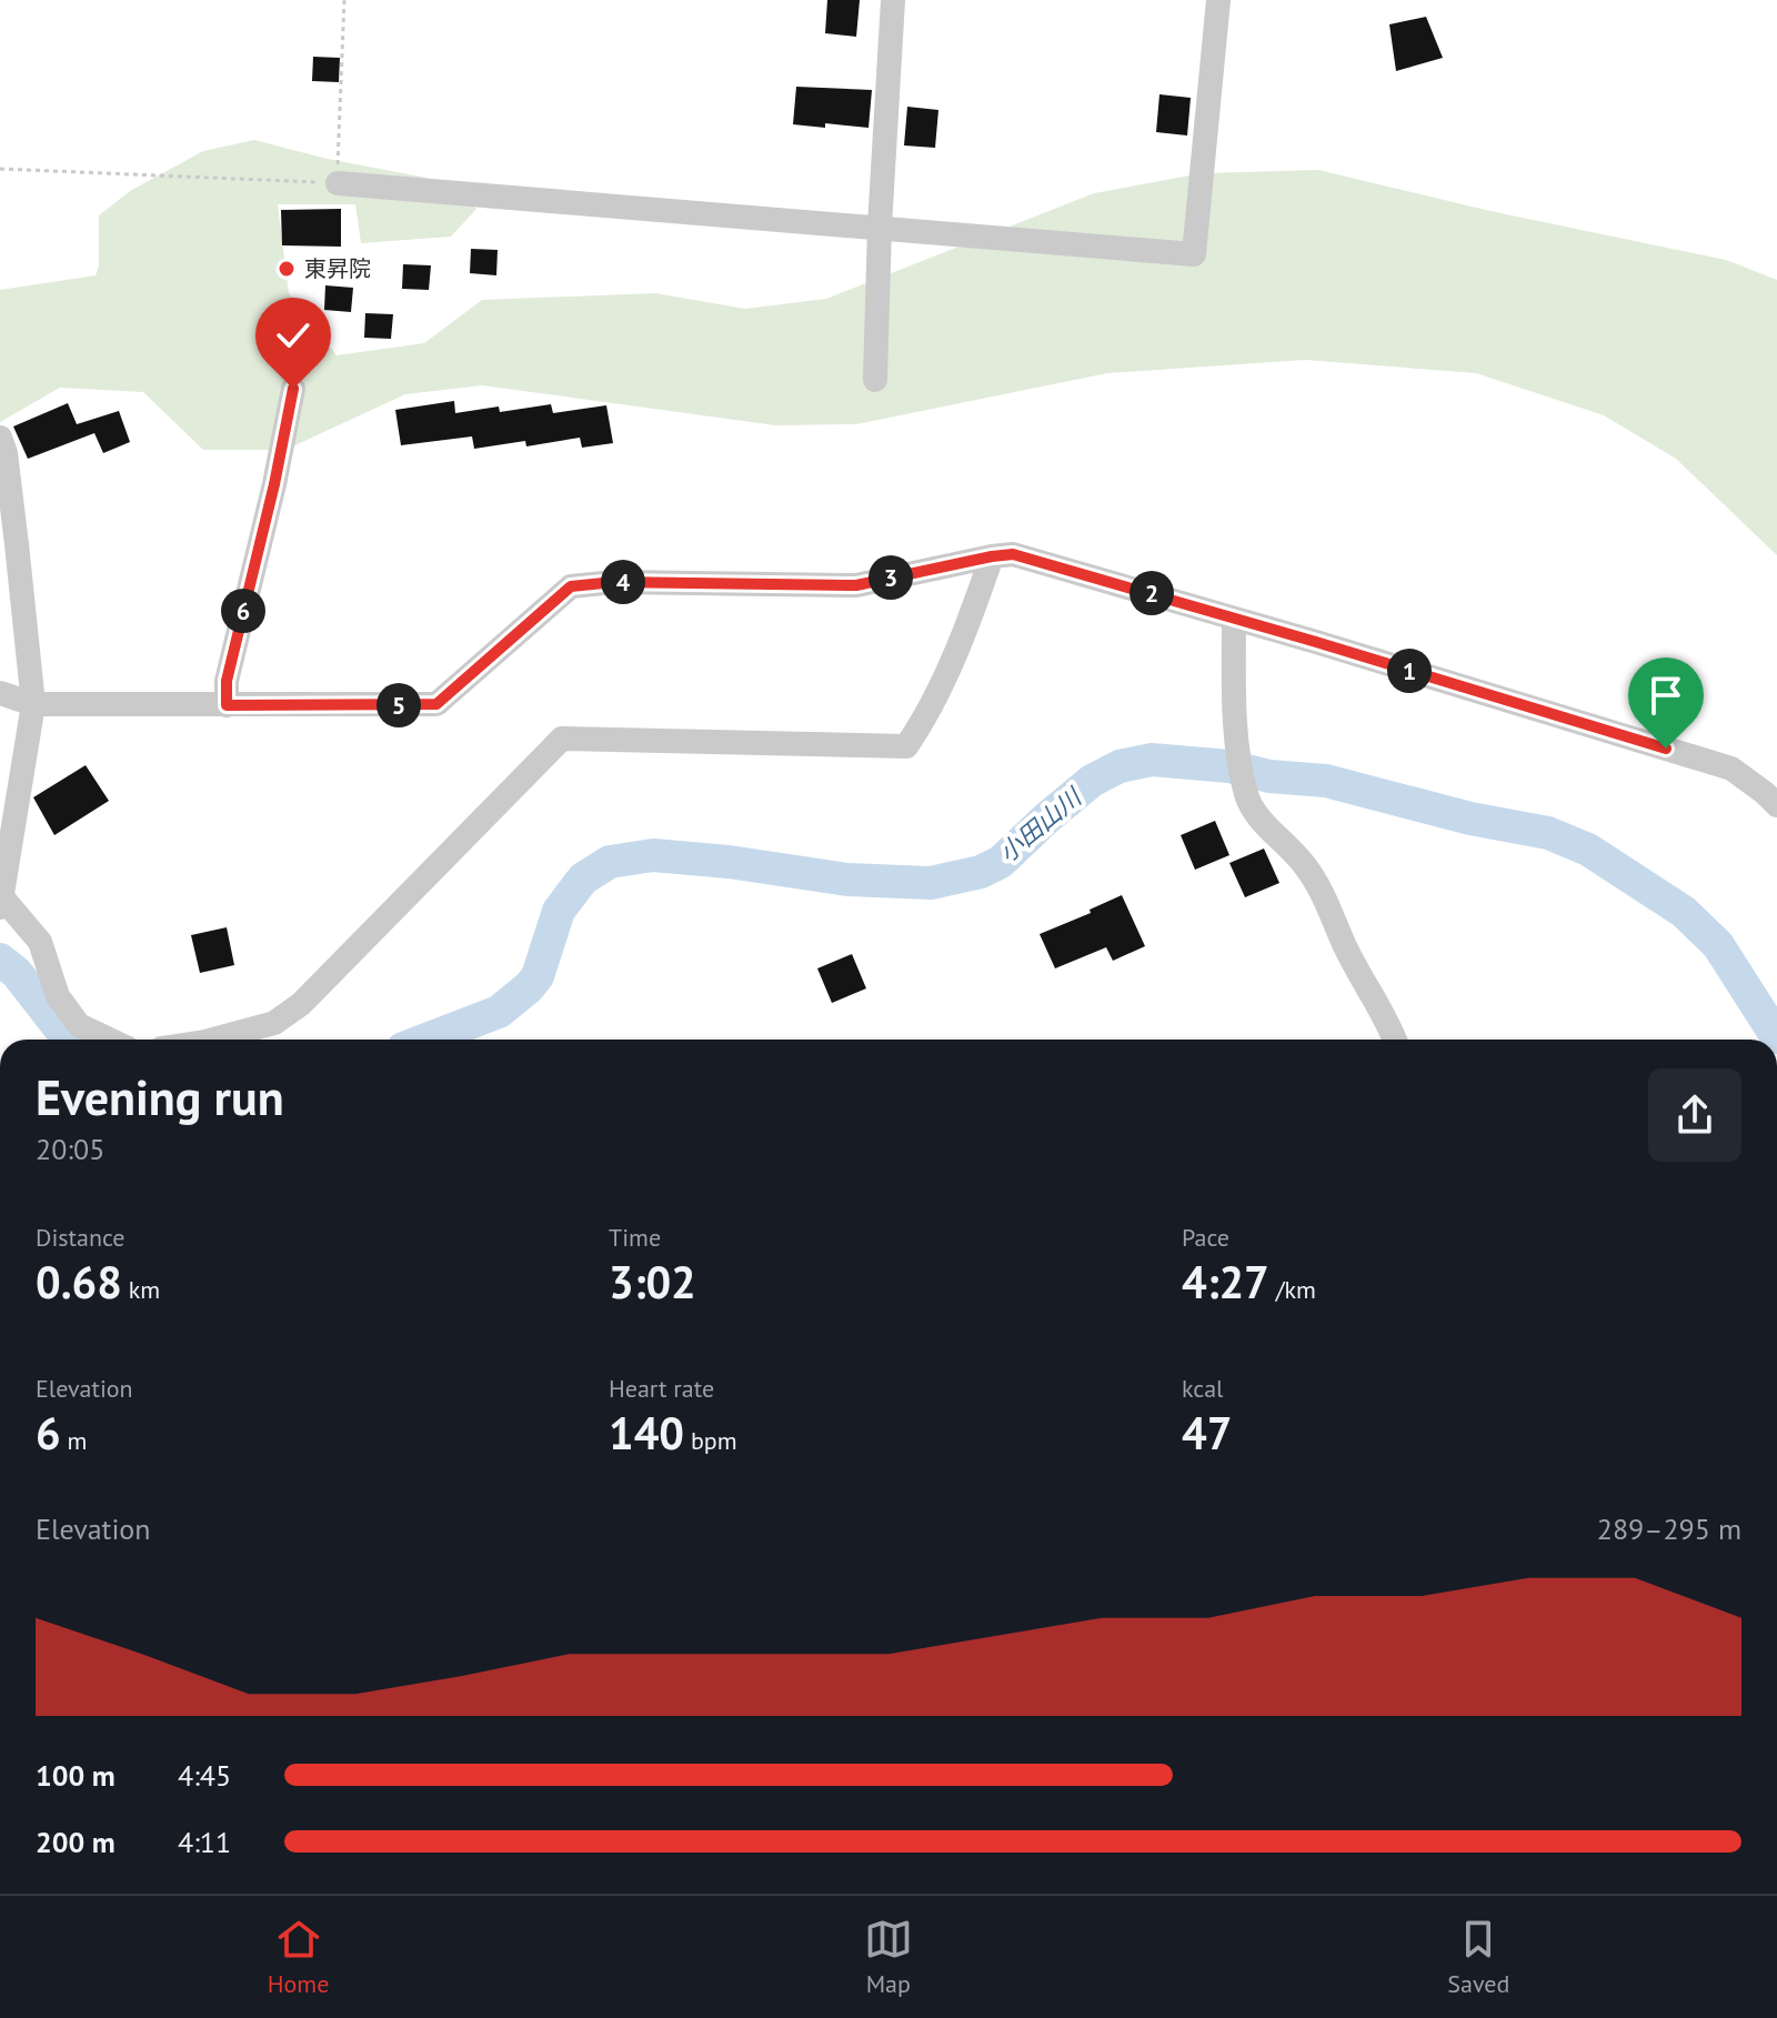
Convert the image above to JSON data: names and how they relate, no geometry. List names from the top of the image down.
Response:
{
  "water": ["小田山川"],
  "places": ["東昇院"],
  "page": {
    "pins": [
      "3",
      "4",
      "2",
      "6",
      "1",
      "5"
    ],
    "heading": ["Evening run", "20:05"],
    "stats": [
      ["Distance", "0.68 km"],
      ["Time", "3:02"],
      ["Pace", "4:27 /km"],
      ["Elevation", "6 m"],
      ["Heart rate", "140 bpm"],
      ["kcal", "47"]
    ],
    "chart": ["Elevation", "289–295 m"],
    "list": [
      {
        "name": "100 m",
        "note": "4:45"
      },
      {
        "name": "200 m",
        "note": "4:11"
      }
    ],
    "tabs": ["Home", "Map", "Saved"]
  }
}
